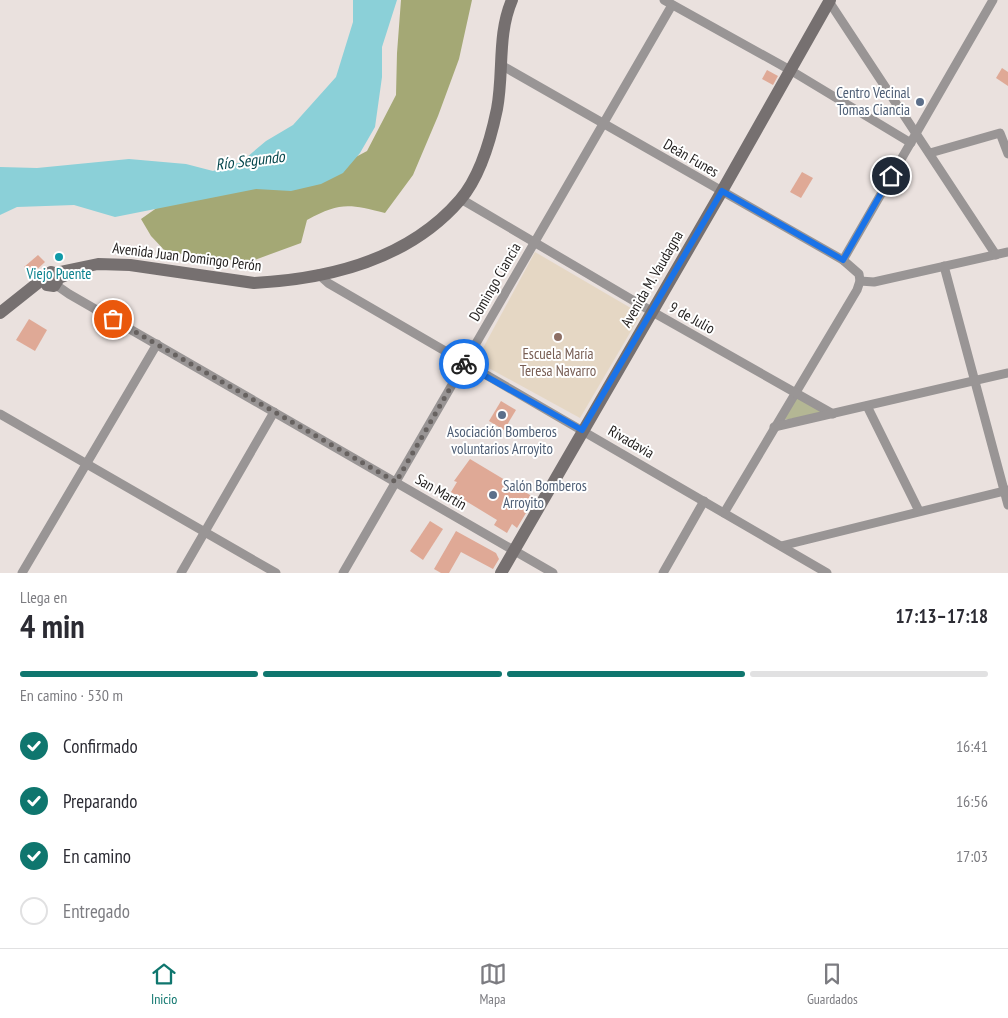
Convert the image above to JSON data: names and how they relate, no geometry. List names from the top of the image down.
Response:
{
  "streets": {
    "main road": ["Avenida Juan Domingo Perón", "Avenida M. Vaudagna"],
    "street": [
      "Deán Funes",
      "Domingo Ciancia",
      "9 de Julio",
      "Rivadavia",
      "San Martín"
    ]
  },
  "crossings": [
    ["Deán Funes", "Avenida Juan Domingo Perón"],
    ["Deán Funes", "Avenida M. Vaudagna"],
    ["Deán Funes", "Domingo Ciancia"],
    ["Avenida Juan Domingo Perón", "9 de Julio"],
    ["Avenida Juan Domingo Perón", "Rivadavia"],
    ["Avenida Juan Domingo Perón", "San Martín"],
    ["Avenida M. Vaudagna", "9 de Julio"],
    ["Avenida M. Vaudagna", "Rivadavia"],
    ["Avenida M. Vaudagna", "San Martín"],
    ["Domingo Ciancia", "9 de Julio"],
    ["Domingo Ciancia", "Rivadavia"],
    ["Domingo Ciancia", "San Martín"]
  ],
  "water": ["Río Segundo"],
  "places": [
    "Centro Vecinal Tomas Ciancia",
    "Viejo Puente",
    "Escuela María Teresa Navarro",
    "Asociación Bomberos voluntarios Arroyito",
    "Salón Bomberos Arroyito"
  ],
  "page": {
    "heading": ["4 min", "Llega en", "17:13–17:18"],
    "bar": "En camino · 530 m",
    "list": [
      ["Confirmado", "16:41"],
      ["Preparando", "16:56"],
      ["En camino", "17:03"],
      "Entregado"
    ],
    "tabs": ["Inicio", "Mapa", "Guardados"]
  }
}
